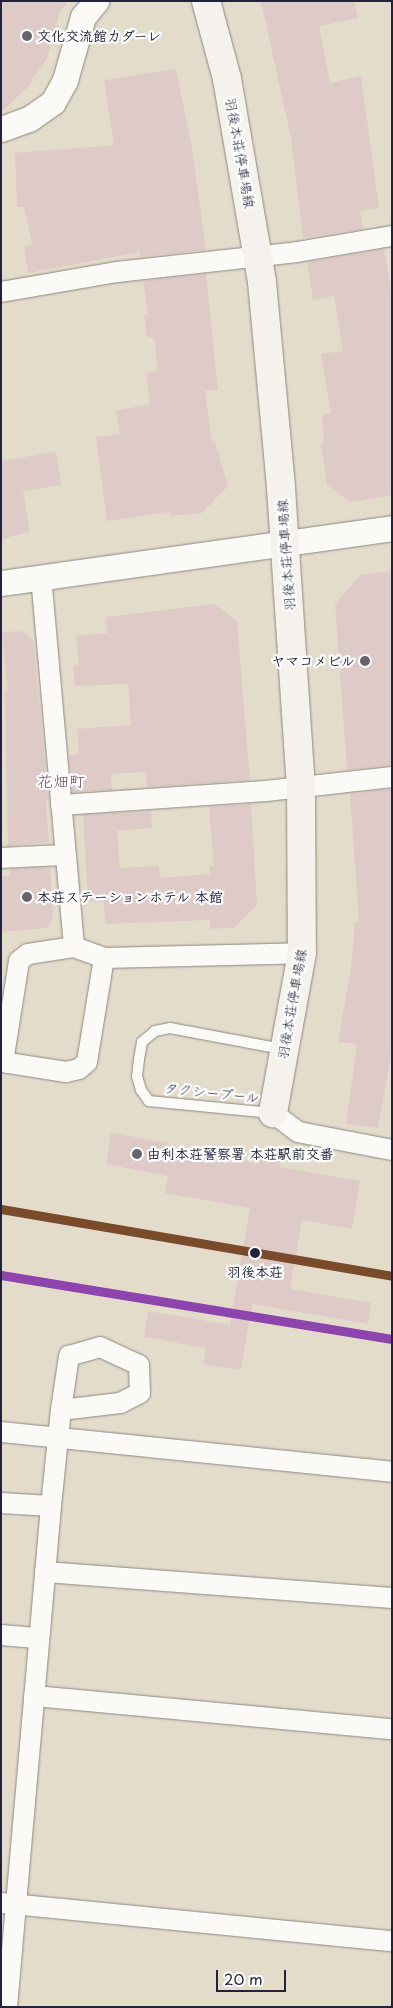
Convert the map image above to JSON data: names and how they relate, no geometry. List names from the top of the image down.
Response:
{
  "streets": {
    "main road": ["羽後本荘停車場線"],
    "lane": ["タクシープール"]
  },
  "crossings": [
    ["羽後本荘停車場線", "タクシープール"]
  ],
  "districts": ["花畑町"],
  "places": [
    "文化交流館カダーレ",
    "ヤマコメビル",
    "本荘ステーションホテル 本館",
    "由利本荘警察署 本荘駅前交番",
    "羽後本荘"
  ],
  "scale_bar": "20 m"
}
